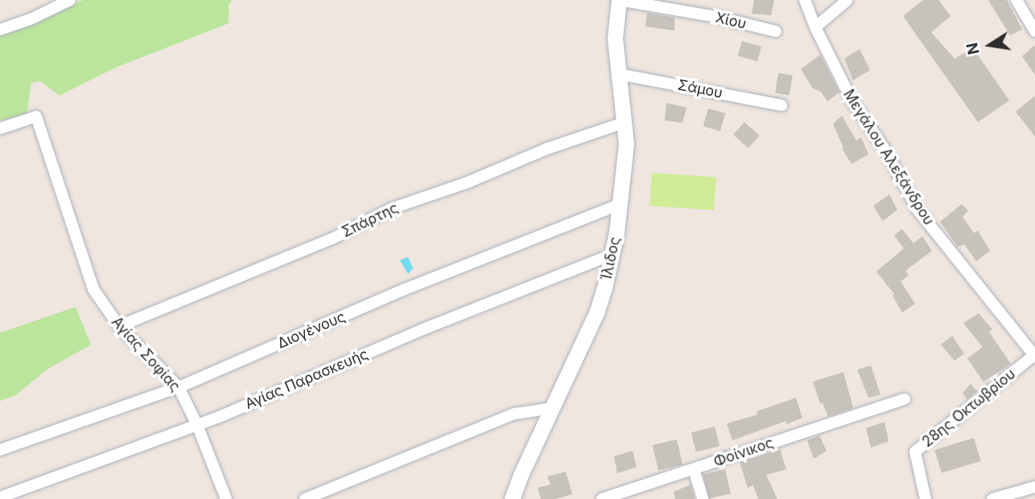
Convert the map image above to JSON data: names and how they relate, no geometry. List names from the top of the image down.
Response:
{
  "streets": {
    "street": [
      "Χίου",
      "Σάμου",
      "Μεγάλου Αλεξάνδρου",
      "Σπάρτης",
      "Ίλιδος",
      "Διογένους",
      "Αγίας Σοφίας",
      "Αγίας Παρασκευής",
      "28ης Οκτωβρίου",
      "Φοίνικος"
    ]
  },
  "crossings": [
    ["Χίου", "Ίλιδος"],
    ["Σάμου", "Ίλιδος"],
    ["Μεγάλου Αλεξάνδρου", "28ης Οκτωβρίου"],
    ["Σπάρτης", "Ίλιδος"],
    ["Σπάρτης", "Αγίας Σοφίας"],
    ["Ίλιδος", "Διογένους"],
    ["Ίλιδος", "Αγίας Παρασκευής"],
    ["Διογένους", "Αγίας Σοφίας"],
    ["Αγίας Σοφίας", "Αγίας Παρασκευής"]
  ],
  "north": "left"
}
